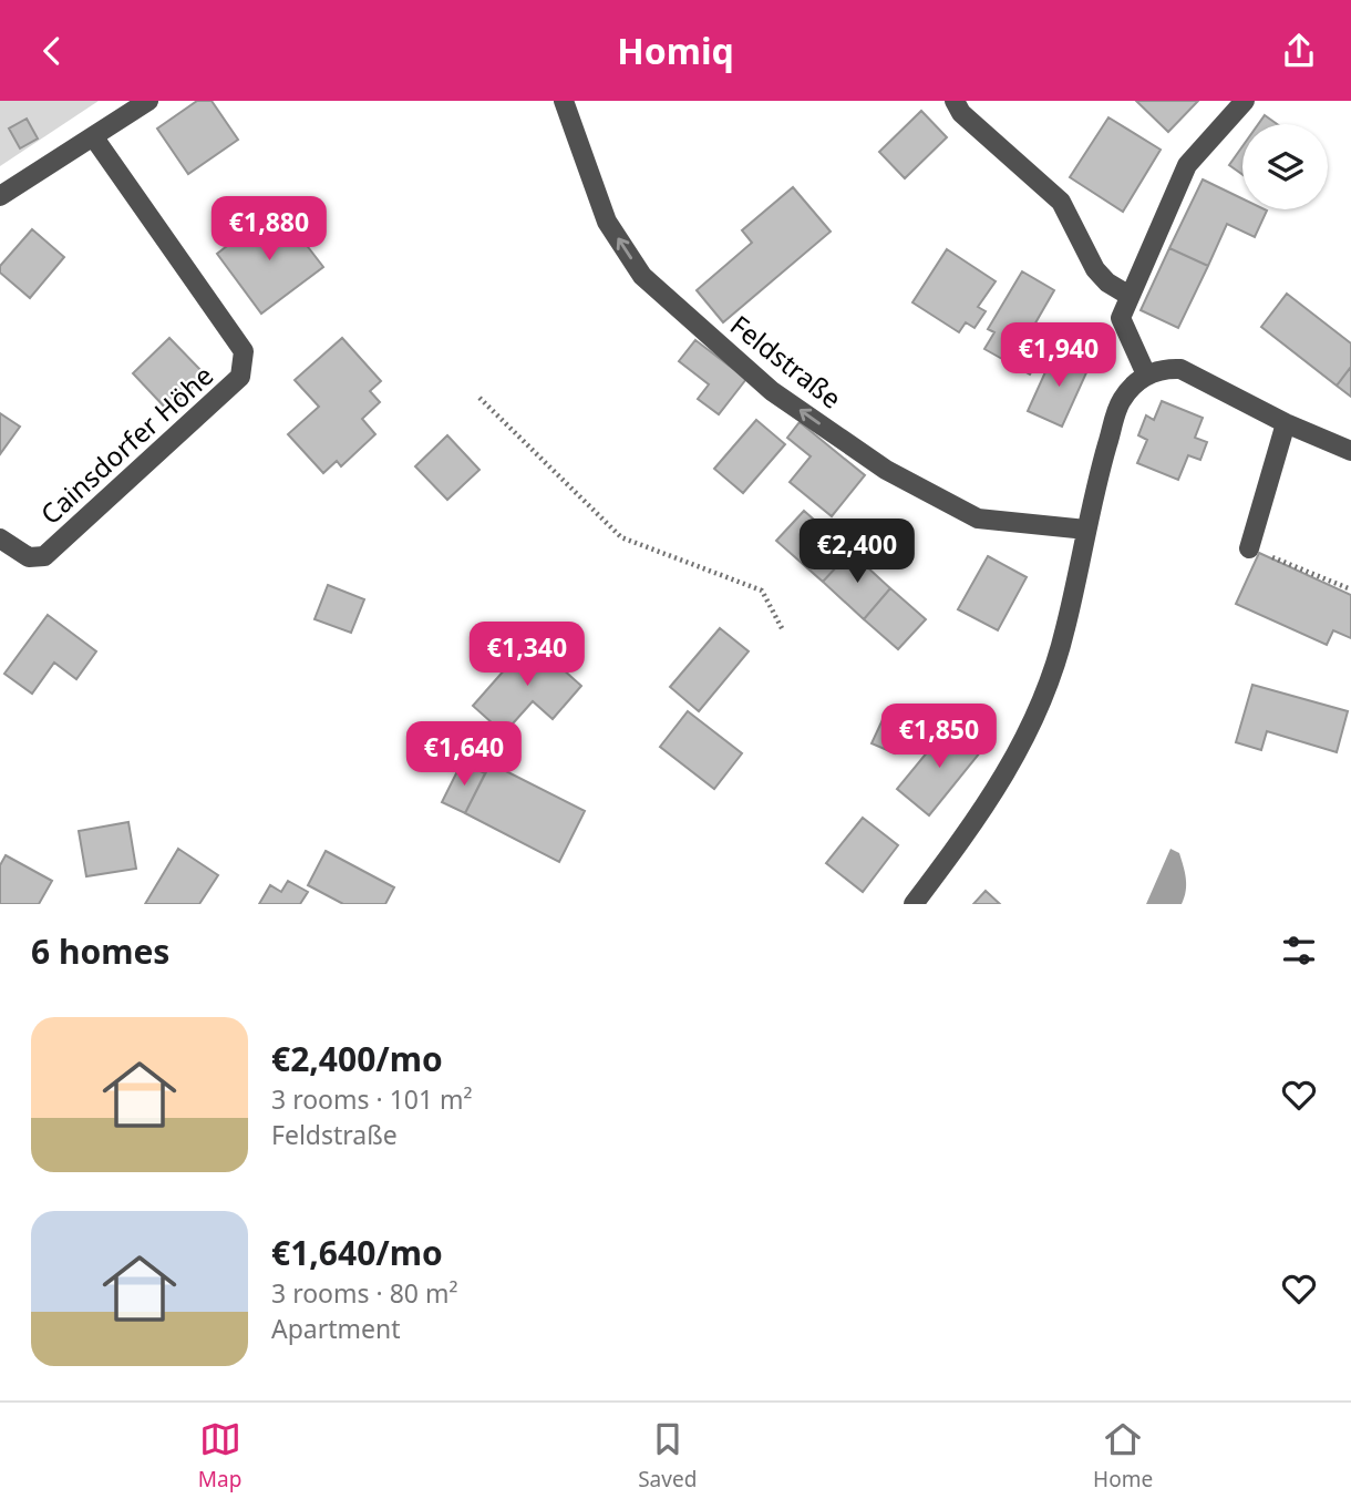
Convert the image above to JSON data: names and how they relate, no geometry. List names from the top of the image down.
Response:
{
  "streets": {
    "street": ["Feldstraße", "Cainsdorfer Höhe"]
  },
  "one_way": ["Feldstraße"],
  "page": {
    "header": "Homiq",
    "price": [
      "€1,880",
      "€1,940",
      "€2,400",
      "€1,340",
      "€1,850",
      "€1,640"
    ],
    "heading": "6 homes",
    "list": [
      {
        "name": "€2,400/mo",
        "note": "3 rooms · 101 m² · Feldstraße"
      },
      {
        "name": "€1,640/mo",
        "note": "3 rooms · 80 m² · Apartment"
      }
    ],
    "tabs": ["Map", "Saved", "Home"]
  }
}
